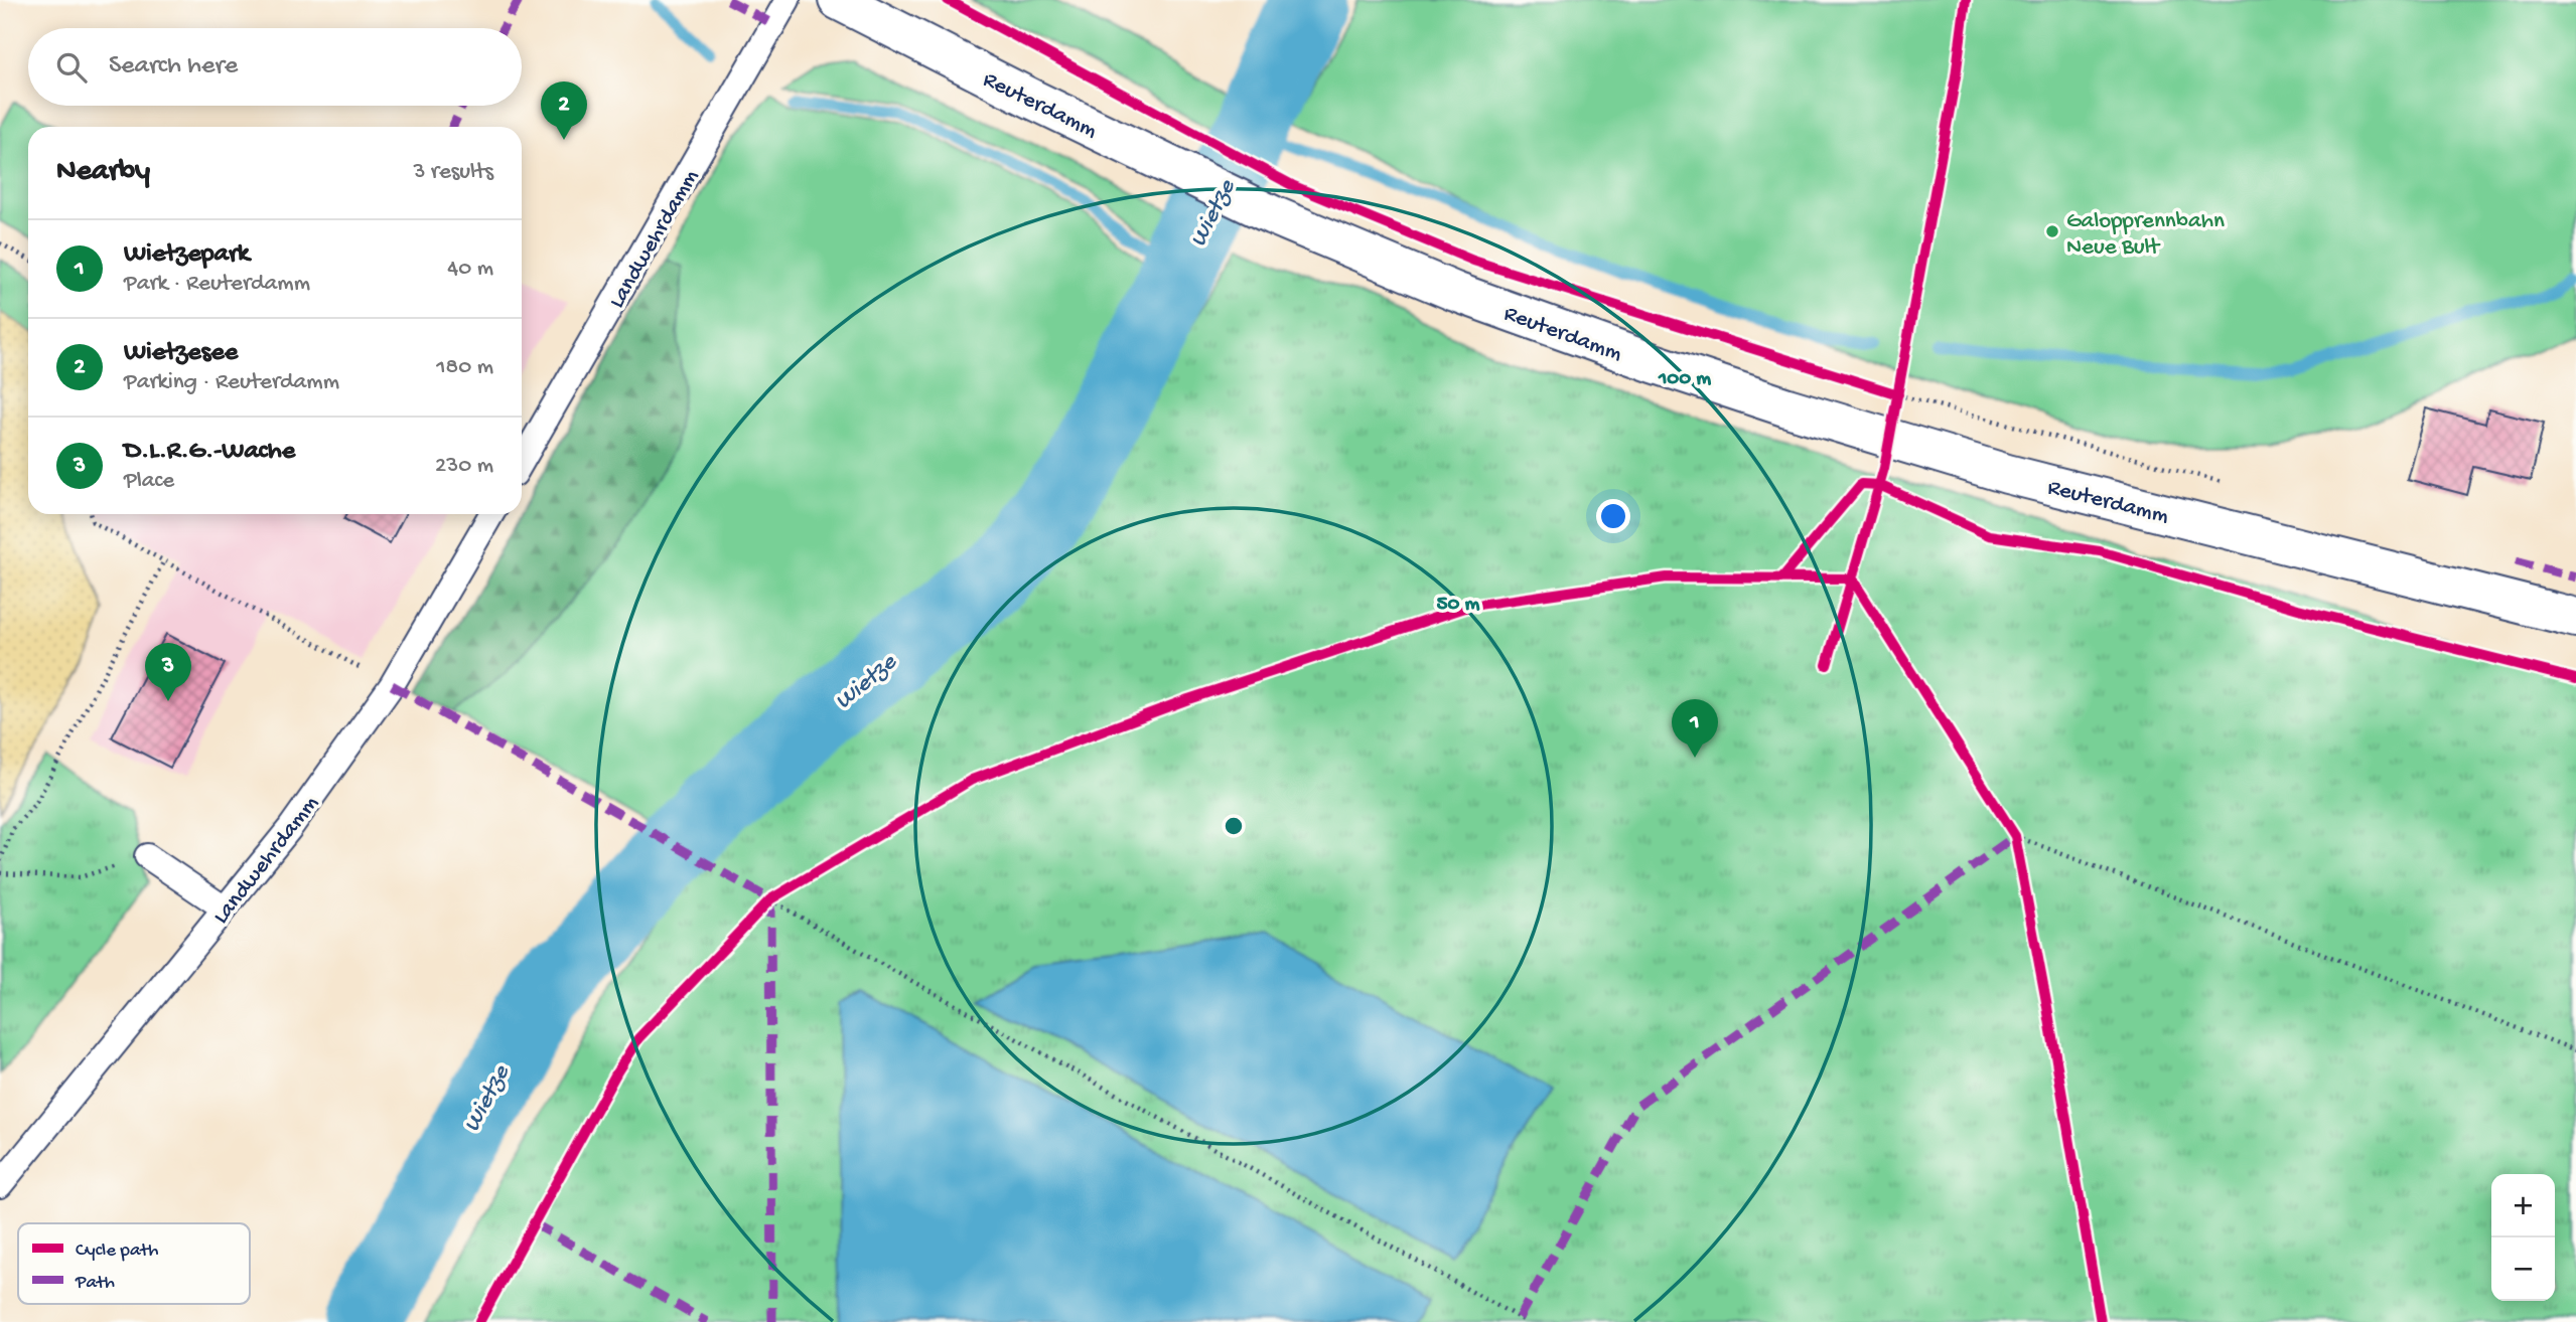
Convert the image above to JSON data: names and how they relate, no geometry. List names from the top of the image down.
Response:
{
  "streets": {
    "street": ["Reuterdamm"],
    "lane": ["Landwehrdamm"]
  },
  "water": ["Wietze"],
  "places": ["Galopprennbahn Neue Bult"],
  "legend": ["Cycle path", "Path"],
  "page": {
    "search": "Search here",
    "pins": ["2", "3", "1"],
    "heading": ["Nearby", "3 results"],
    "list": [
      {
        "mark": "1",
        "name": "Wietzepark",
        "note": "Park · Reuterdamm",
        "value": "40 m"
      },
      {
        "mark": "2",
        "name": "Wietzesee",
        "note": "Parking · Reuterdamm",
        "value": "180 m"
      },
      {
        "mark": "3",
        "name": "D.L.R.G.-Wache",
        "note": "Place",
        "value": "230 m"
      }
    ],
    "map_buttons": ["+", "−"]
  },
  "rings": ["100 m", "50 m"]
}
